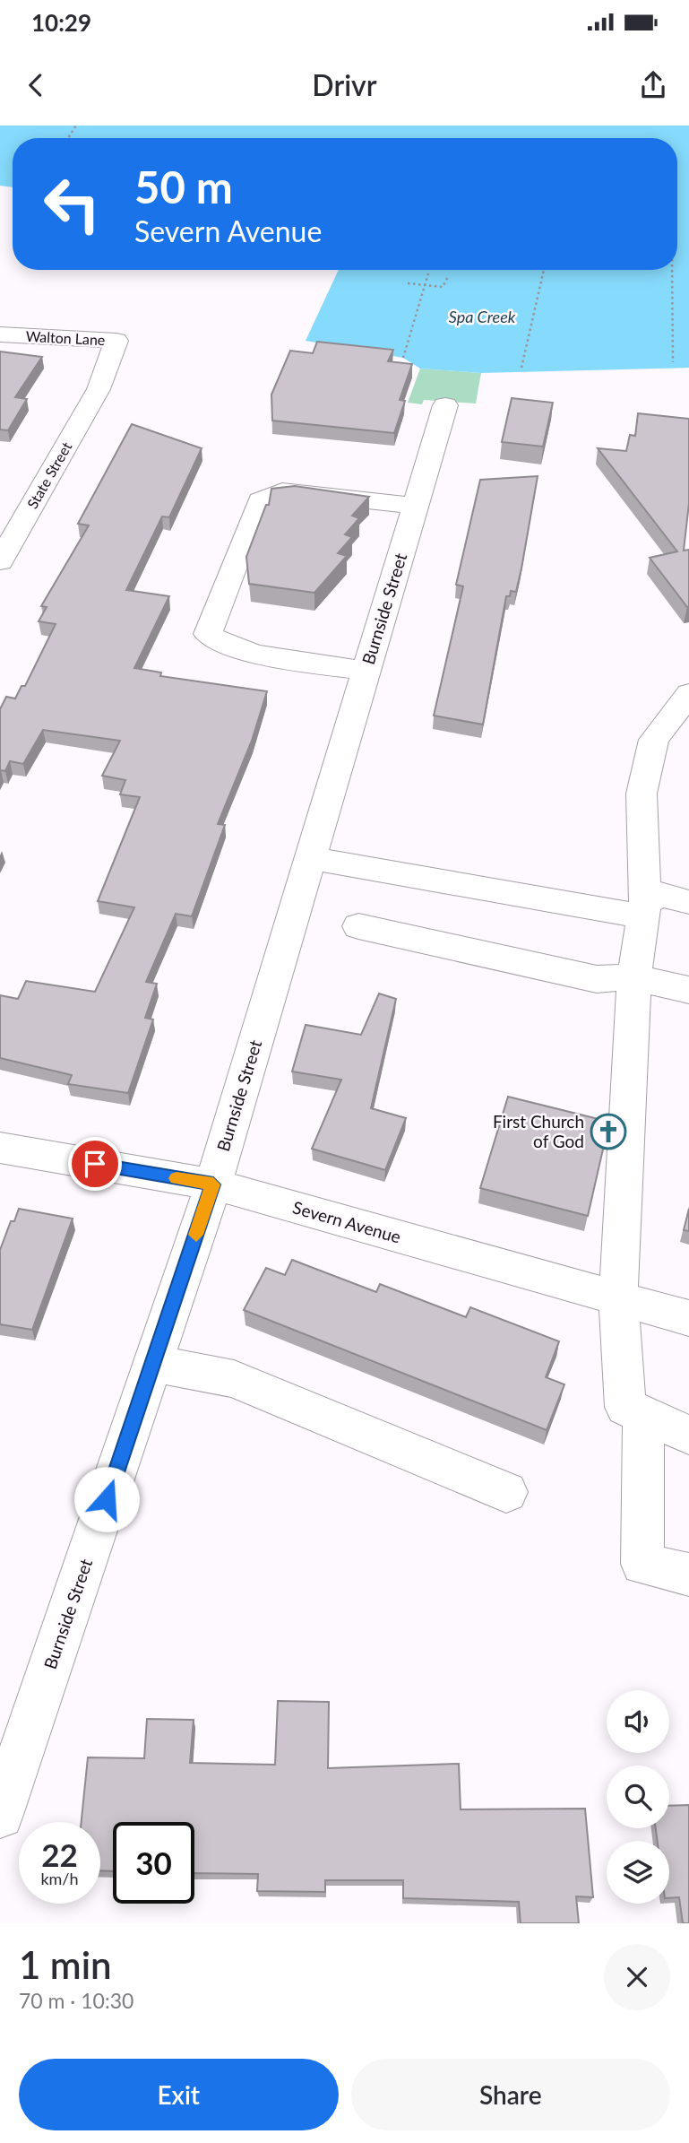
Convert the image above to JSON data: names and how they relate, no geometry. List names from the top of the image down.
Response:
{
  "streets": {
    "street": [
      "Walton Lane",
      "State Street",
      "Burnside Street",
      "Severn Avenue"
    ]
  },
  "crossings": [
    ["Walton Lane", "State Street"],
    ["Burnside Street", "Severn Avenue"]
  ],
  "water": ["Spa Creek"],
  "places": {
    "church": ["First Church of God"]
  },
  "page": {
    "status": "10:29",
    "header": "Drivr",
    "turn": ["50 m", "Severn Avenue"],
    "speed": "22 km/h",
    "limit": "30",
    "heading": ["1 min", "70 m · 10:30"],
    "buttons": ["Exit", "Share"]
  }
}
